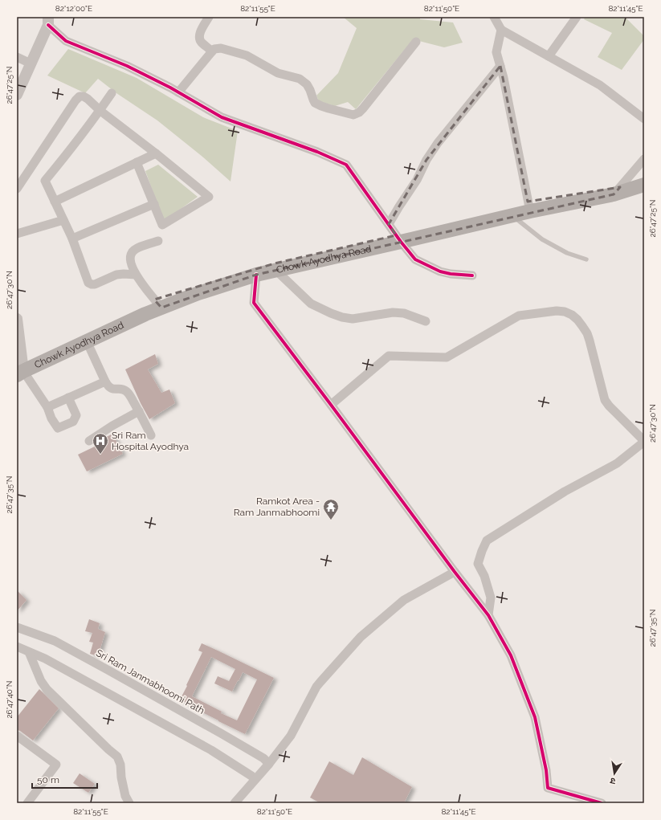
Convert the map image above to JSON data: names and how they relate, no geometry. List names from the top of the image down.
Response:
{
  "streets": {
    "main road": ["Chowk Ayodhya Road"],
    "street": ["Sri Ram Janmabhoomi Path"]
  },
  "places": {
    "hospital": ["Sri Ram Hospital Ayodhya"],
    "temple": ["Ramkot Area - Ram Janmabhoomi"]
  },
  "scale_bar": "50 m",
  "north": "bottom",
  "coordinates": [
    "82°12'00\"E",
    "82°11'55\"E",
    "82°11'50\"E",
    "82°11'45\"E",
    "26°47'25\"N",
    "26°47'30\"N",
    "26°47'35\"N",
    "26°47'40\"N"
  ]
}
